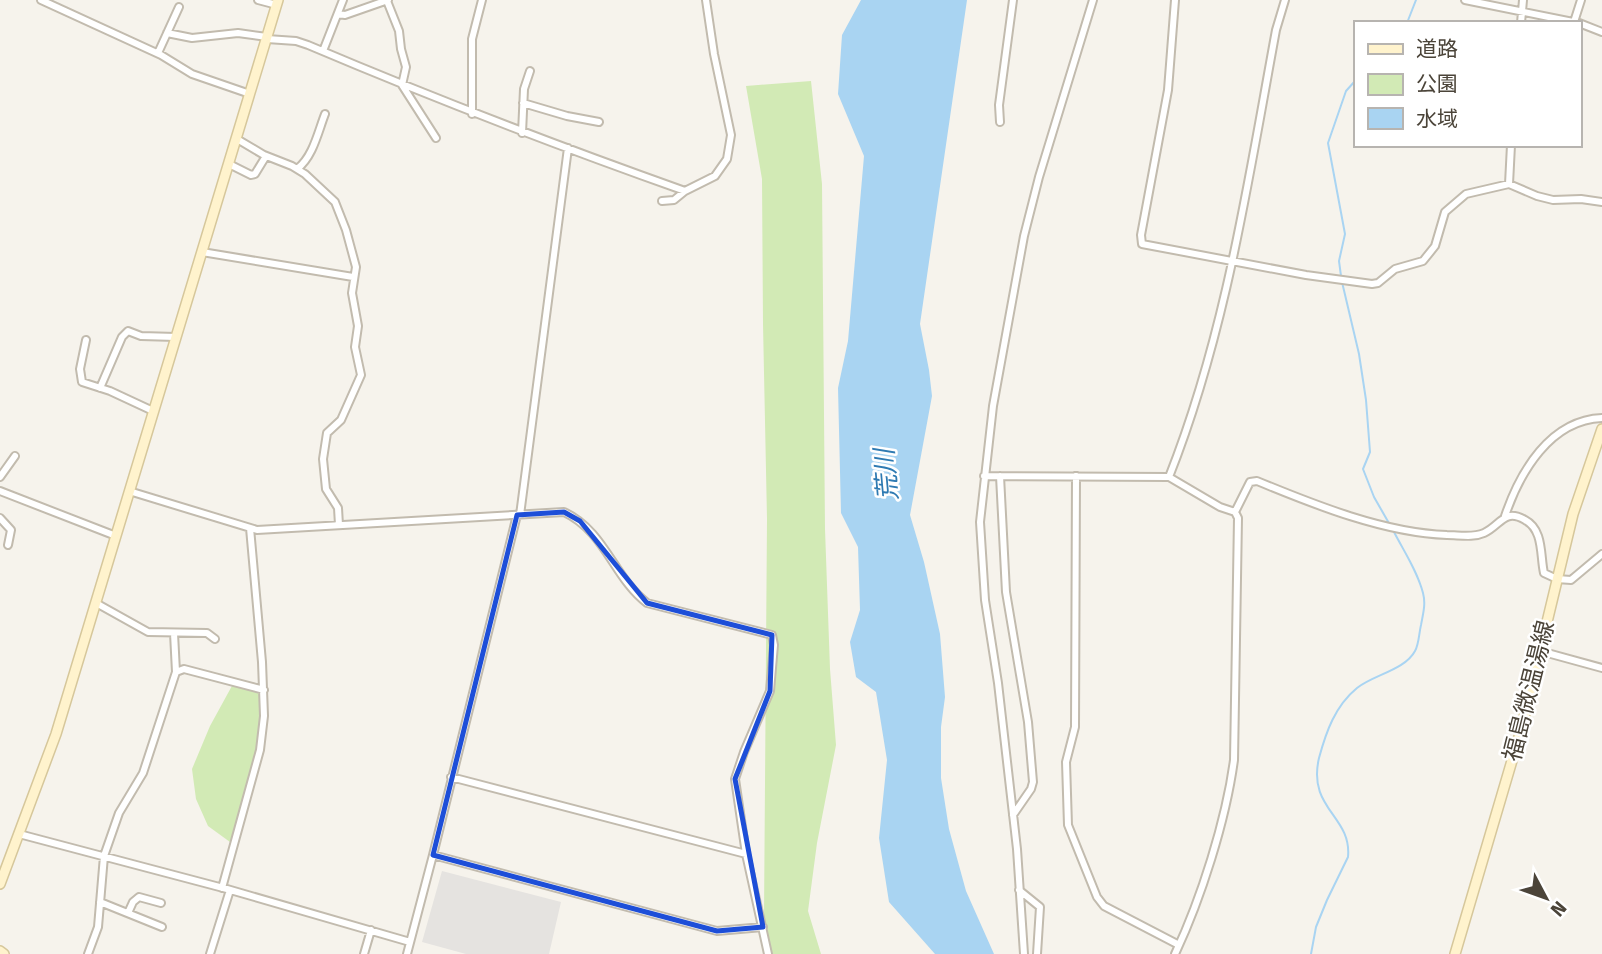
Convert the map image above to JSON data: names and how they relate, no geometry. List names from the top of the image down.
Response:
{
  "streets": {
    "street": ["福島微温湯線"]
  },
  "water": ["荒川"],
  "legend": ["道路", "公園", "水域"],
  "north": "bottom right"
}
